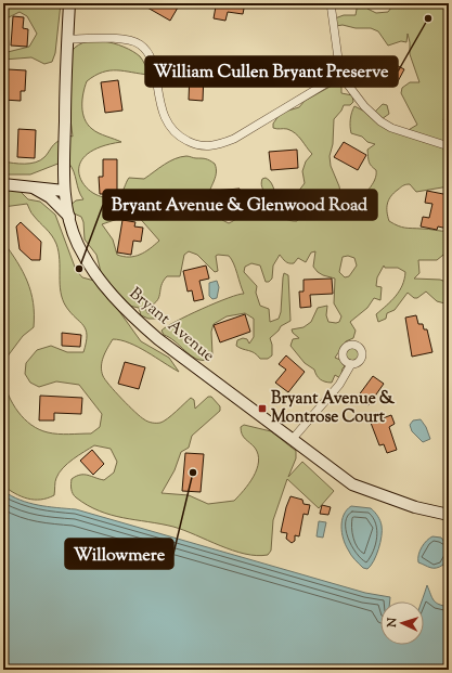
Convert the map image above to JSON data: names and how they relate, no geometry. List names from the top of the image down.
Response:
{
  "streets": {
    "main road": ["Bryant Avenue"]
  },
  "places": {
    "other": ["William Cullen Bryant Preserve", "Bryant Avenue & Glenwood Road", "Willowmere"],
    "transit": ["Bryant Avenue & Montrose Court"]
  },
  "north": "left"
}
